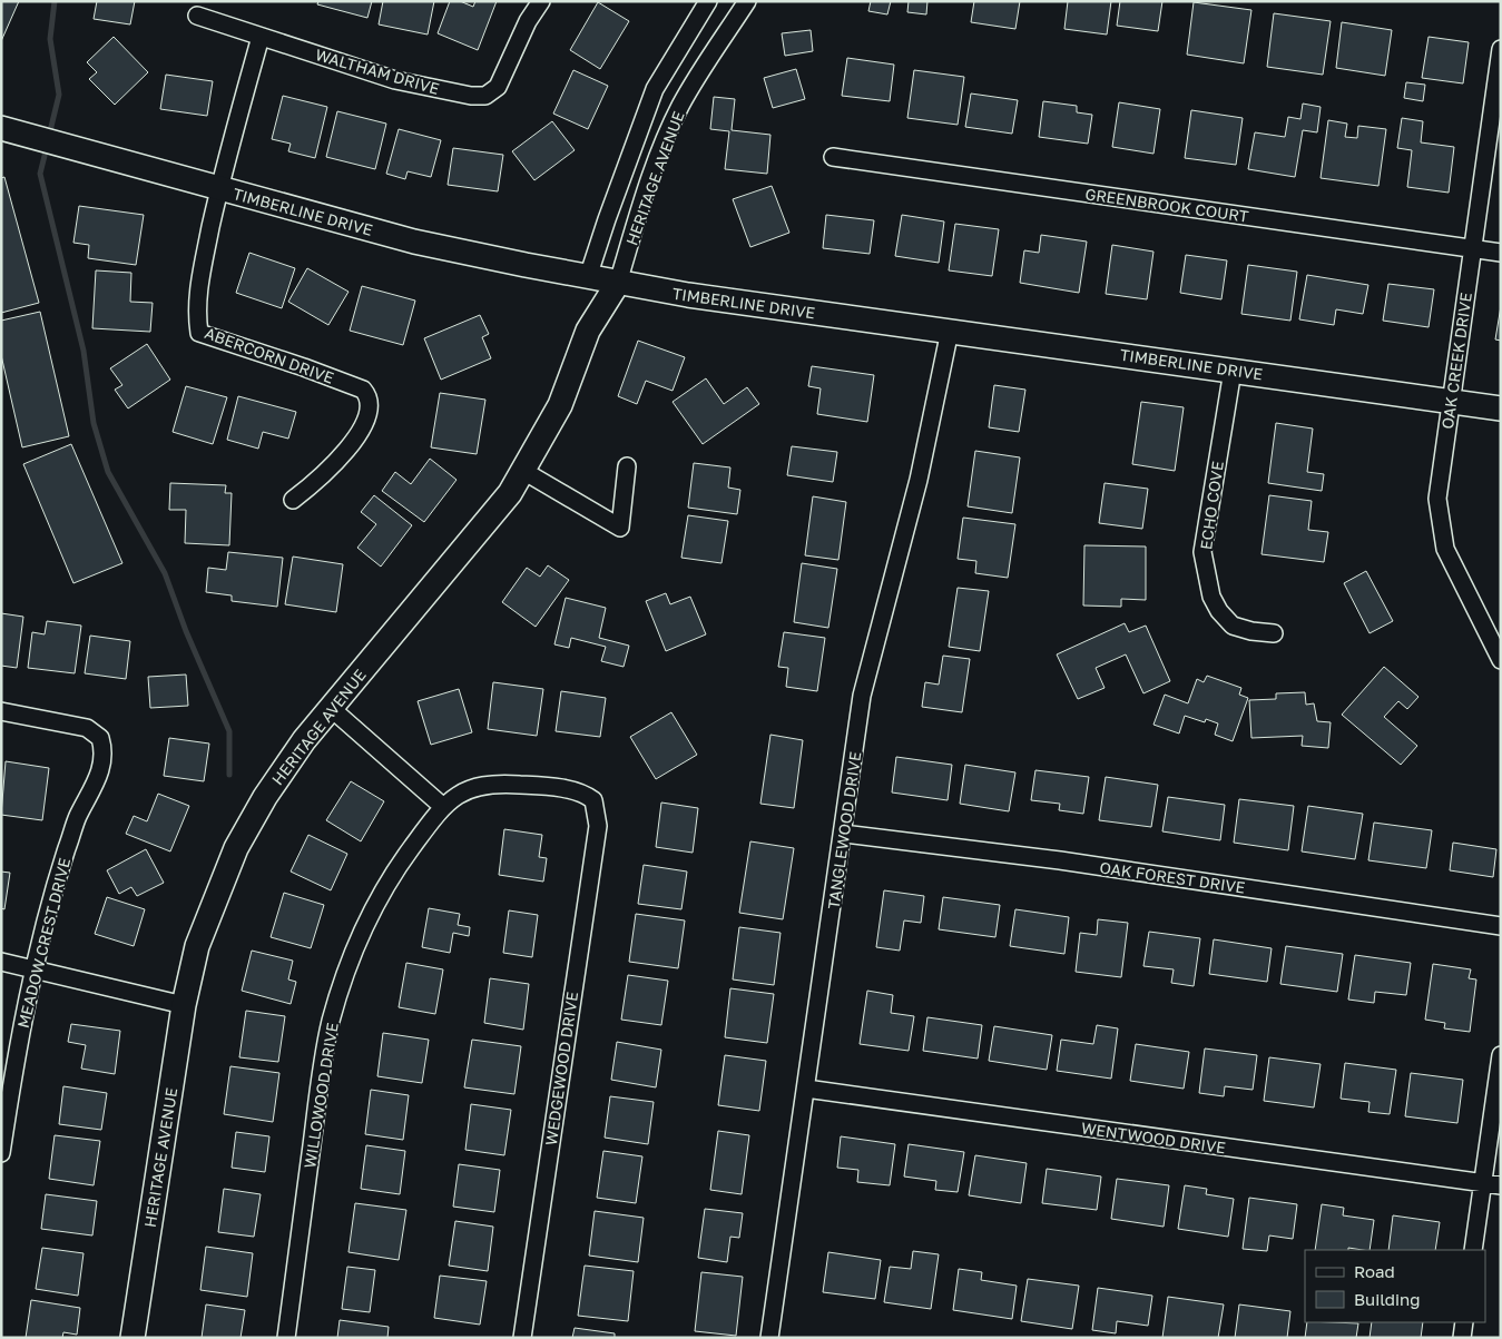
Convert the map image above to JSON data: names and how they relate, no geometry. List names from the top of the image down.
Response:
{
  "streets": {
    "street": [
      "WALTHAM DRIVE",
      "HERITAGE AVENUE",
      "GREENBROOK COURT",
      "TIMBERLINE DRIVE",
      "ABERCORN DRIVE",
      "OAK CREEK DRIVE",
      "ECHO COVE",
      "TANGLEWOOD DRIVE",
      "OAK FOREST DRIVE",
      "MEADOW CREST DRIVE",
      "WEDGEWOOD DRIVE",
      "WILLOWOOD DRIVE",
      "WENTWOOD DRIVE"
    ]
  },
  "crossings": [
    ["WALTHAM DRIVE", "ABERCORN DRIVE"],
    ["HERITAGE AVENUE", "TIMBERLINE DRIVE"],
    ["GREENBROOK COURT", "OAK CREEK DRIVE"],
    ["TIMBERLINE DRIVE", "ABERCORN DRIVE"],
    ["TIMBERLINE DRIVE", "OAK CREEK DRIVE"],
    ["TIMBERLINE DRIVE", "ECHO COVE"],
    ["TIMBERLINE DRIVE", "TANGLEWOOD DRIVE"],
    ["TANGLEWOOD DRIVE", "OAK FOREST DRIVE"],
    ["TANGLEWOOD DRIVE", "WENTWOOD DRIVE"],
    ["WEDGEWOOD DRIVE", "WILLOWOOD DRIVE"]
  ],
  "legend": ["Road", "Building"]
}
